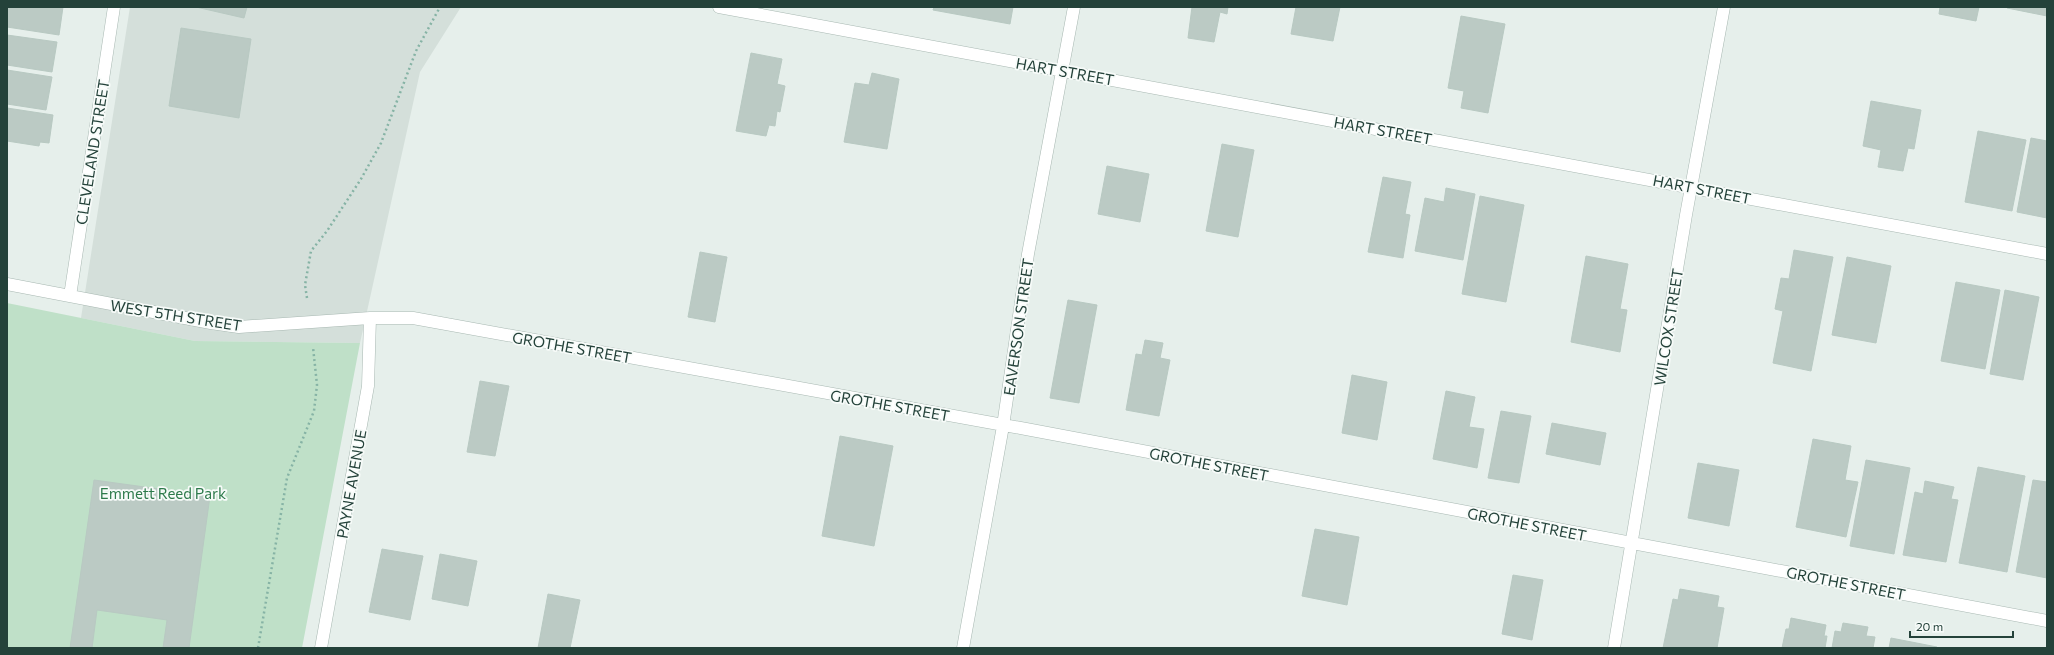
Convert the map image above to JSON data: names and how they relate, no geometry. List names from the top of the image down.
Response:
{
  "streets": {
    "street": [
      "HART STREET",
      "CLEVELAND STREET",
      "WEST 5TH STREET",
      "EAVERSON STREET",
      "WILCOX STREET",
      "GROTHE STREET",
      "PAYNE AVENUE"
    ]
  },
  "crossings": [
    ["HART STREET", "EAVERSON STREET"],
    ["HART STREET", "WILCOX STREET"],
    ["CLEVELAND STREET", "WEST 5TH STREET"],
    ["WEST 5TH STREET", "GROTHE STREET"],
    ["WEST 5TH STREET", "PAYNE AVENUE"],
    ["EAVERSON STREET", "GROTHE STREET"],
    ["WILCOX STREET", "GROTHE STREET"],
    ["GROTHE STREET", "PAYNE AVENUE"]
  ],
  "parks": ["Emmett Reed Park"],
  "scale_bar": "20 m"
}
